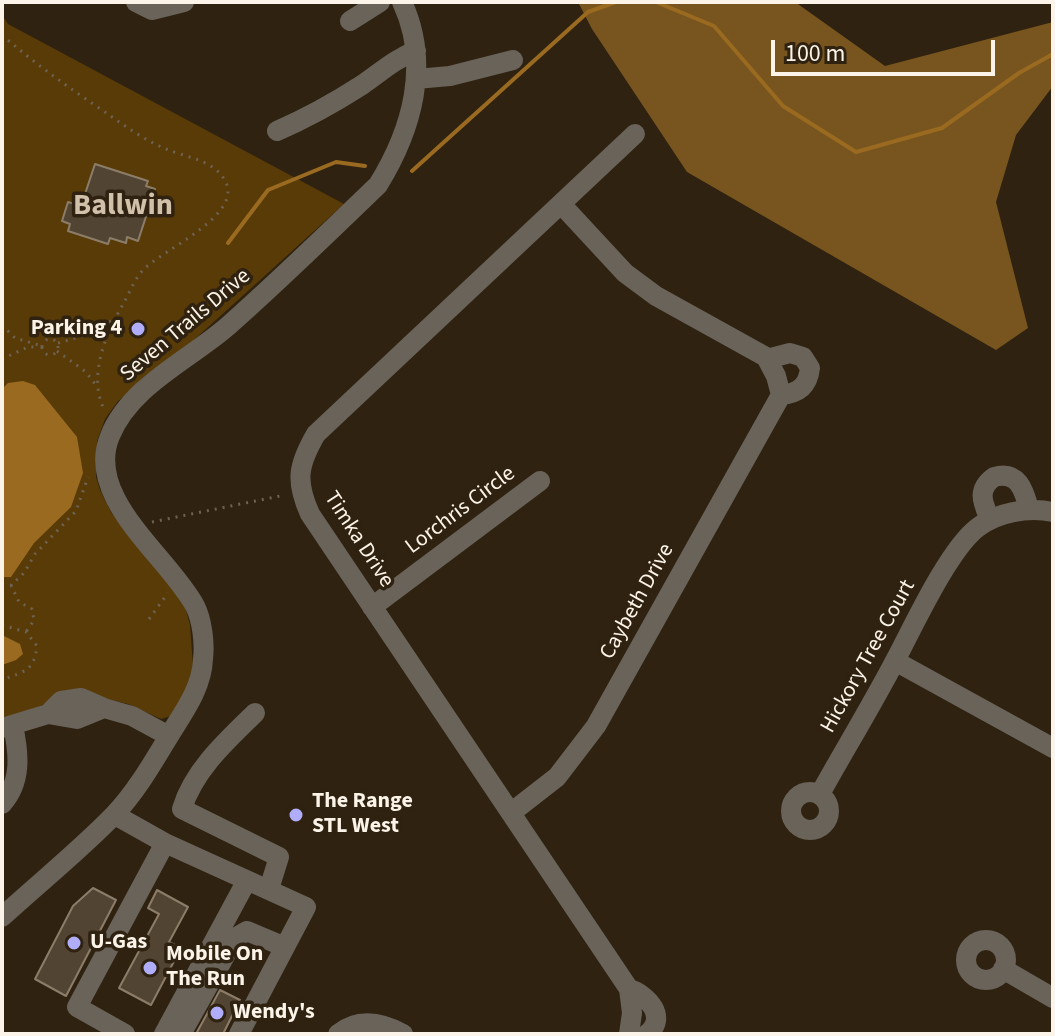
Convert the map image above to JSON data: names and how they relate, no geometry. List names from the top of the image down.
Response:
{
  "streets": {
    "street": [
      "Seven Trails Drive",
      "Lorchris Circle",
      "Timka Drive",
      "Caybeth Drive",
      "Hickory Tree Court"
    ]
  },
  "crossings": [
    ["Lorchris Circle", "Timka Drive"],
    ["Timka Drive", "Caybeth Drive"]
  ],
  "districts": ["Ballwin"],
  "places": [
    "Parking 4",
    "The Range STL West",
    "U-Gas",
    "Mobile On The Run",
    "Wendy's"
  ],
  "scale_bar": "100 m"
}
